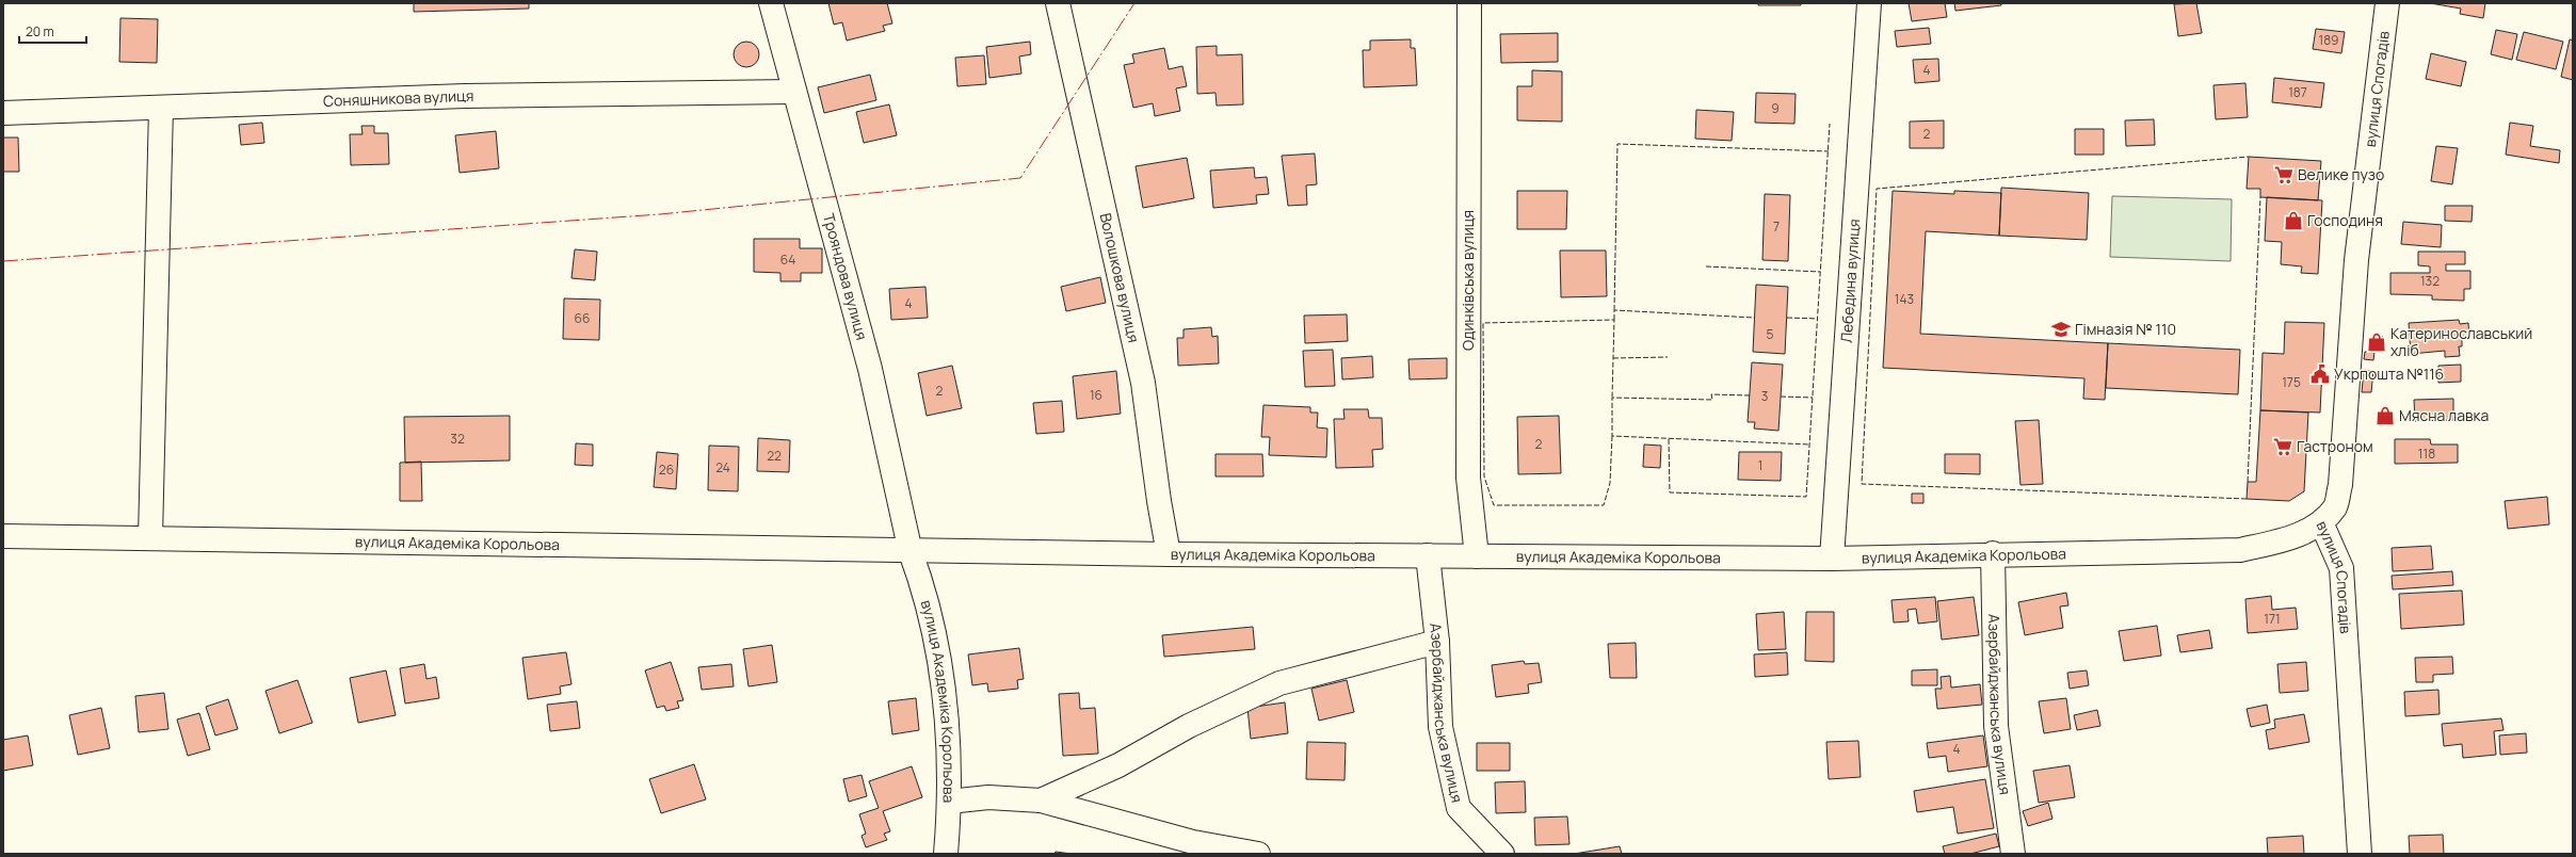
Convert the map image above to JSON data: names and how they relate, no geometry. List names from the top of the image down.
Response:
{
  "streets": {
    "street": [
      "вулиця Спогадів",
      "Соняшникова вулиця",
      "Трояндова вулиця",
      "Волошкова вулиця",
      "Одинківська вулиця",
      "Лебедина вулиця",
      "вулиця Академіка Корольова",
      "Азербайджанська вулиця"
    ]
  },
  "crossings": [
    ["вулиця Спогадів", "вулиця Академіка Корольова"],
    ["Соняшникова вулиця", "Трояндова вулиця"],
    ["Трояндова вулиця", "вулиця Академіка Корольова"],
    ["Волошкова вулиця", "вулиця Академіка Корольова"],
    ["Одинківська вулиця", "вулиця Академіка Корольова"],
    ["Лебедина вулиця", "вулиця Академіка Корольова"],
    ["вулиця Академіка Корольова", "Азербайджанська вулиця"]
  ],
  "places": {
    "supermarket": ["Велике пузо", "Гастроном"],
    "shop": ["Господиня", "Катеринославський хліб", "Мясна лавка"],
    "school or university": ["Гімназія № 110"],
    "public building": ["Укрпошта №116"]
  },
  "house_numbers": [
    "189",
    "4",
    "187",
    "9",
    "2",
    "7",
    "64",
    "132",
    "143",
    "4",
    "66",
    "5",
    "175",
    "2",
    "16",
    "3",
    "32",
    "2",
    "118",
    "22",
    "1",
    "24",
    "26",
    "171",
    "4"
  ],
  "scale_bar": "20 m"
}
